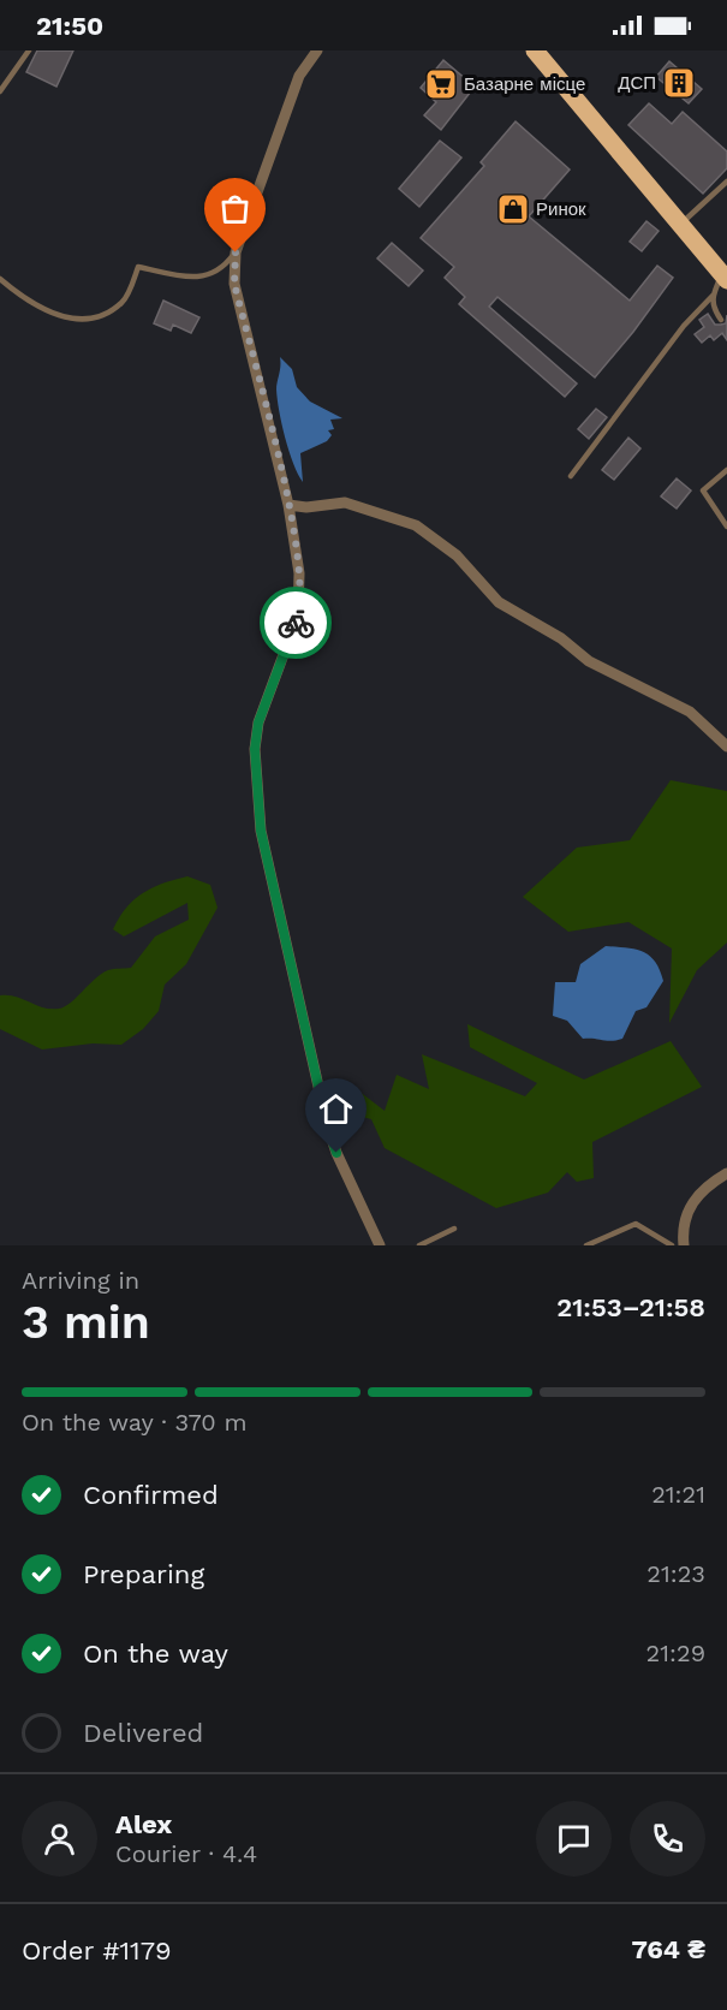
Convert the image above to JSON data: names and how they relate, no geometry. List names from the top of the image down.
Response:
{
  "places": {
    "building": ["ДСП"],
    "supermarket": ["Базарне місце"],
    "shop": ["Ринок"]
  },
  "page": {
    "status": "21:50",
    "heading": ["3 min", "Arriving in", "21:53–21:58"],
    "panel": [
      "Alex",
      "Courier · 4.4",
      "Order #1179",
      "764 ₴"
    ],
    "bar": "On the way · 370 m",
    "list": [
      ["Confirmed", "21:21"],
      ["Preparing", "21:23"],
      ["On the way", "21:29"],
      "Delivered"
    ]
  }
}
